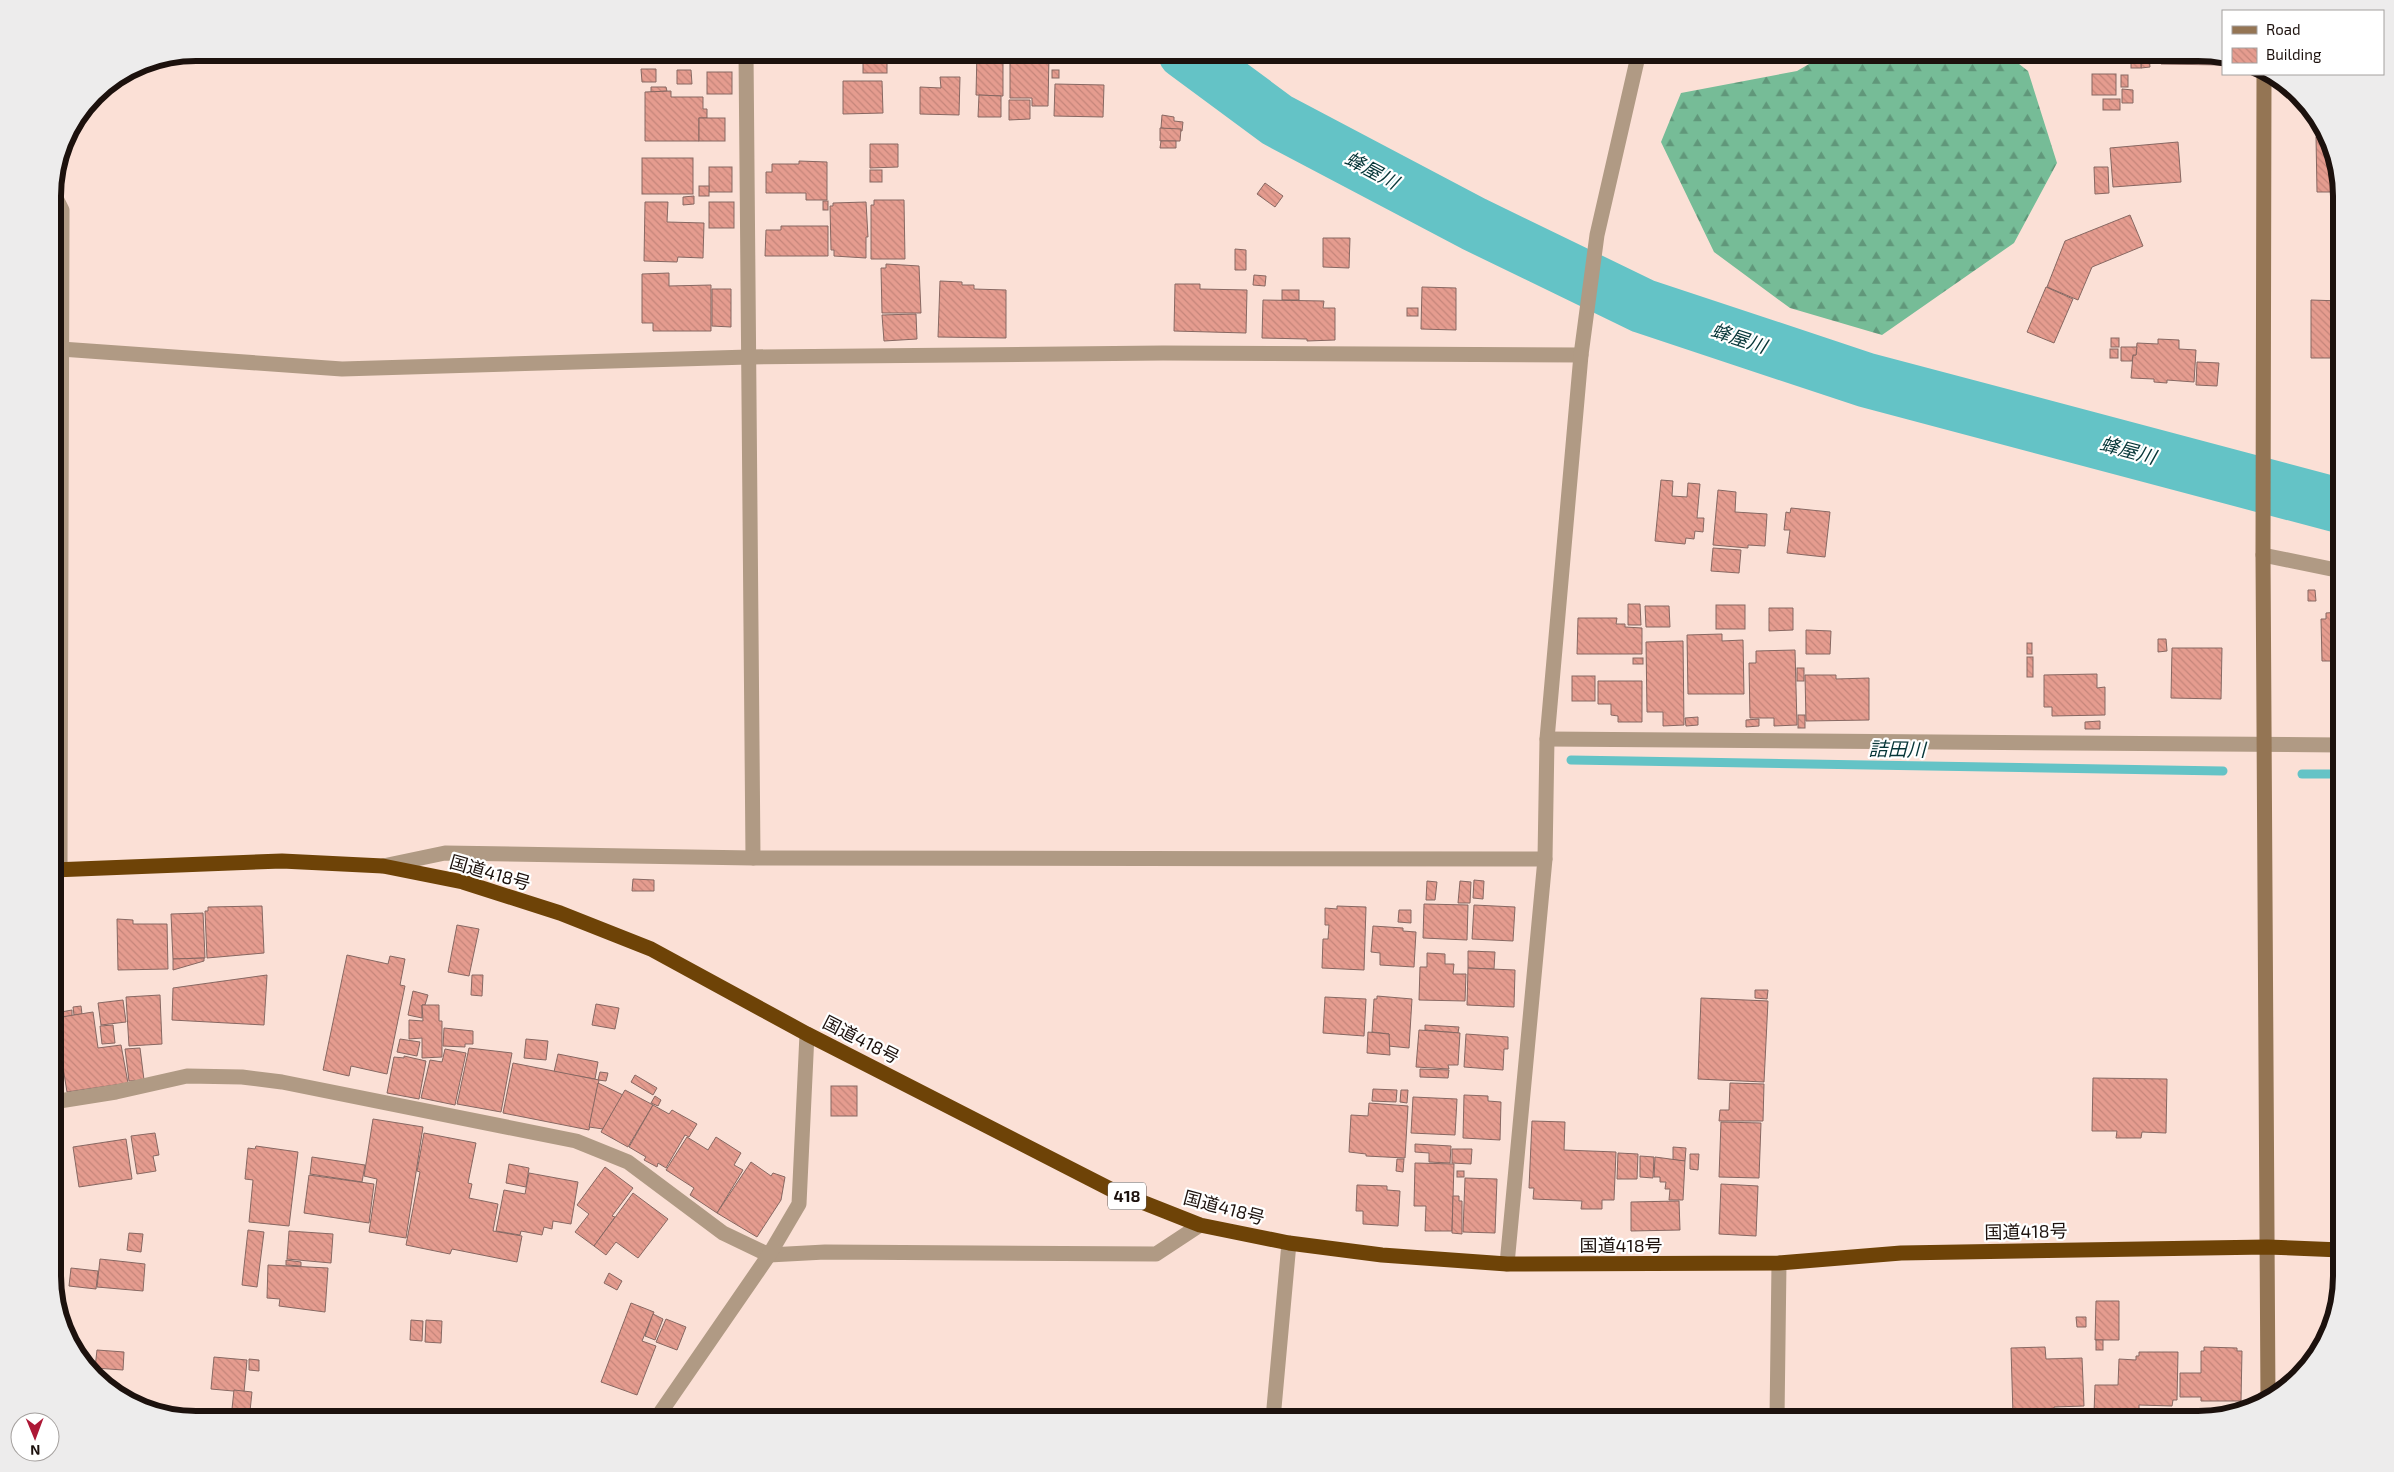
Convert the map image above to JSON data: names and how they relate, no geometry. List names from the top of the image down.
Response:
{
  "streets": {
    "highway": ["国道418号", "418"]
  },
  "water": ["蜂屋川", "詰田川"],
  "legend": ["Road", "Building"],
  "north": "bottom"
}
